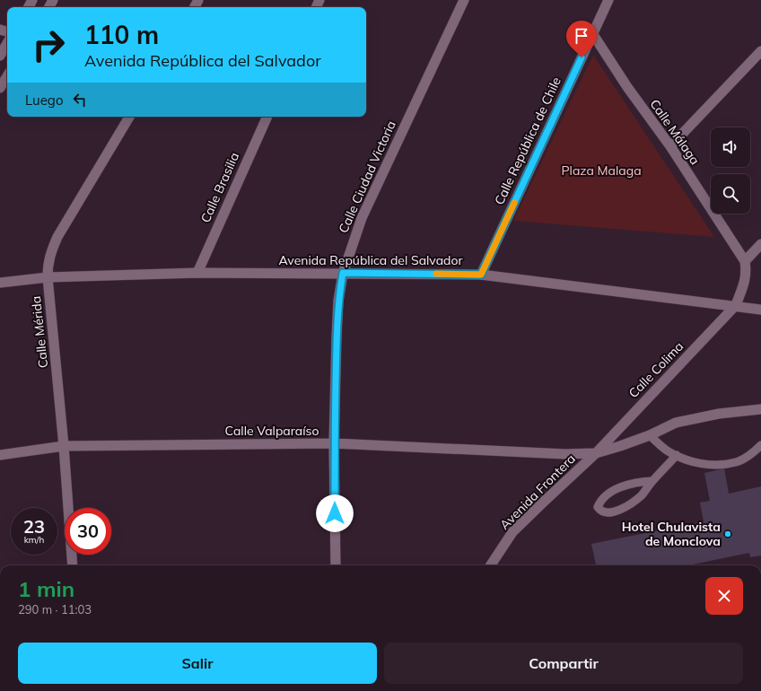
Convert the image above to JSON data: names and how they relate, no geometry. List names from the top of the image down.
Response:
{
  "streets": {
    "street": [
      "Calle Málaga",
      "Calle República de Chile",
      "Calle Ciudad Victoria",
      "Calle Brasilia",
      "Avenida República del Salvador",
      "Calle Mérida",
      "Calle Colima",
      "Calle Valparaíso",
      "Avenida Frontera"
    ]
  },
  "crossings": [
    ["Calle Málaga", "Calle República de Chile"],
    ["Calle República de Chile", "Avenida República del Salvador"],
    ["Calle Ciudad Victoria", "Avenida República del Salvador"],
    ["Calle Ciudad Victoria", "Calle Valparaíso"],
    ["Calle Brasilia", "Avenida República del Salvador"],
    ["Avenida República del Salvador", "Calle Mérida"],
    ["Avenida República del Salvador", "Calle Colima"],
    ["Calle Mérida", "Calle Valparaíso"],
    ["Calle Colima", "Calle Valparaíso"],
    ["Calle Colima", "Avenida Frontera"],
    ["Calle Valparaíso", "Avenida Frontera"]
  ],
  "parks": ["Plaza Malaga"],
  "places": ["Hotel Chulavista de Monclova"],
  "page": {
    "turn": ["110 m", "Avenida República del Salvador"],
    "then": "Luego",
    "speed": "23 km/h",
    "limit": "30",
    "heading": ["1 min", "290 m · 11:03"],
    "buttons": ["Salir", "Compartir"]
  }
}
